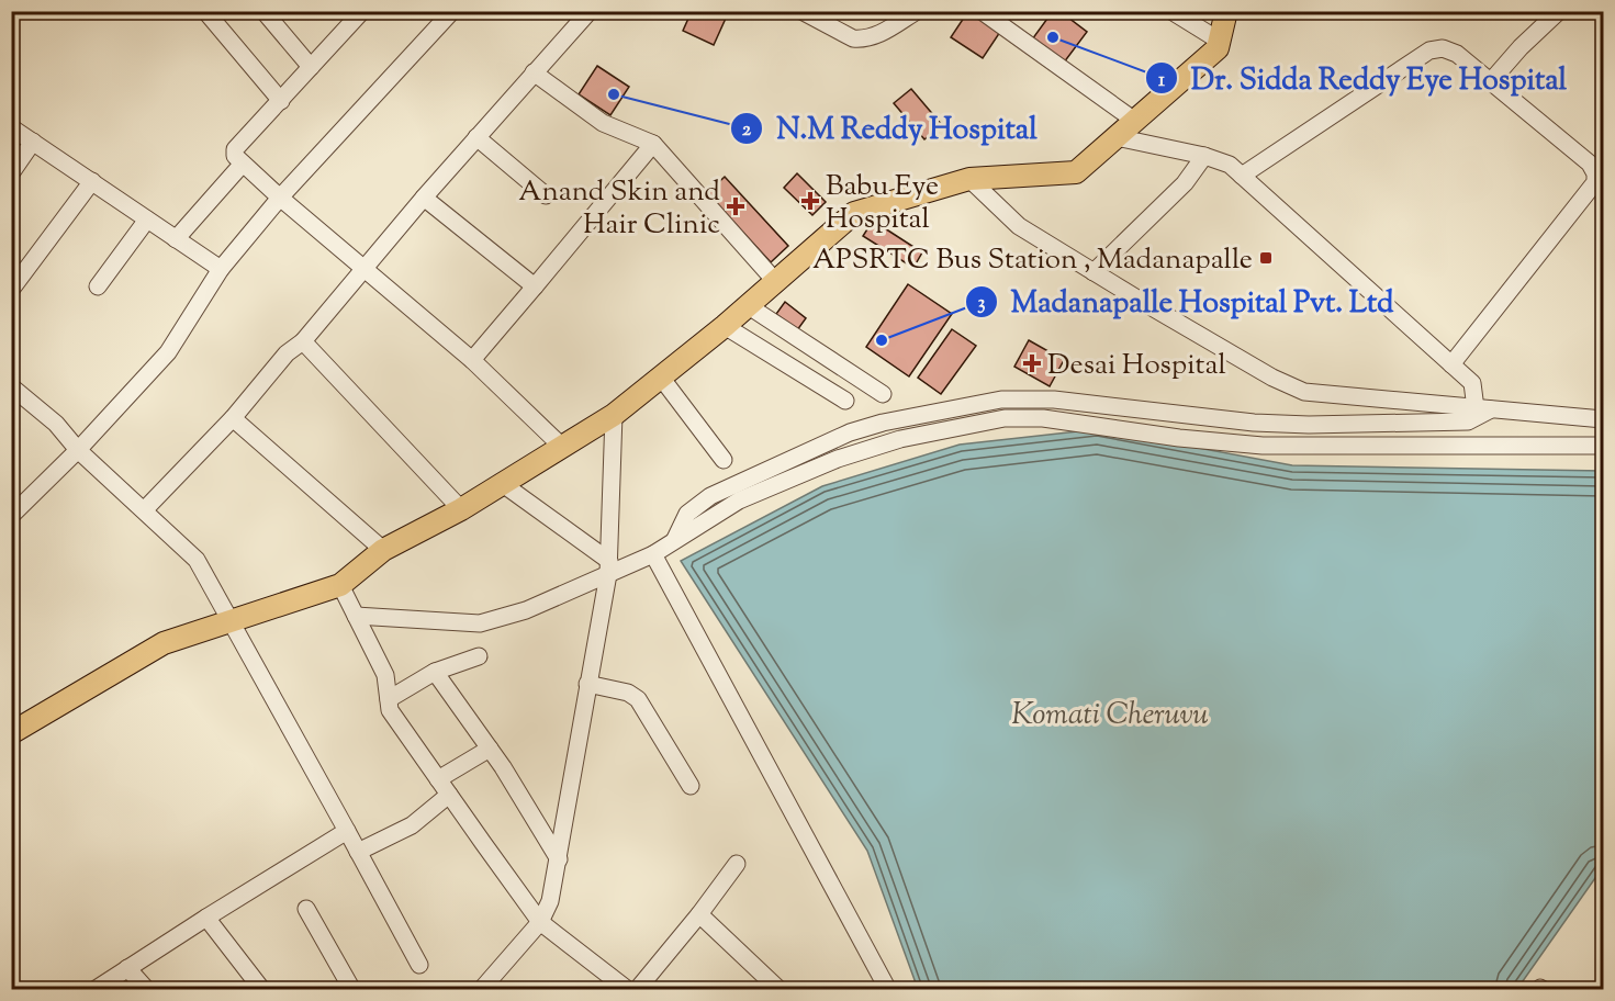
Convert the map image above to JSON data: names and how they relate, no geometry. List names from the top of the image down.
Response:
{
  "water": ["Komati Cheruvu"],
  "places": {
    "other": ["Dr. Sidda Reddy Eye Hospital", "N.M Reddy Hospital", "Madanapalle Hospital Pvt. Ltd"],
    "health": ["Babu Eye Hospital", "Anand Skin and Hair Clinic", "Desai Hospital"],
    "transit": ["APSRTC Bus Station , Madanapalle"]
  }
}
